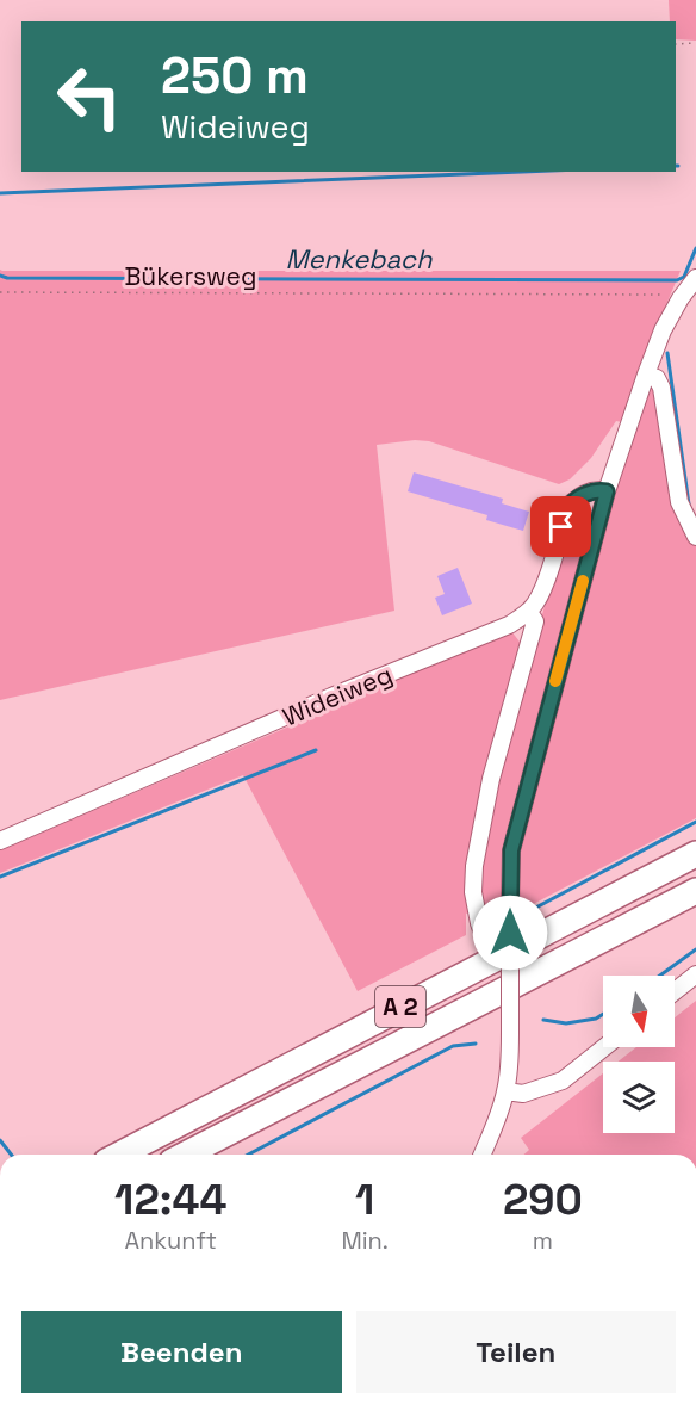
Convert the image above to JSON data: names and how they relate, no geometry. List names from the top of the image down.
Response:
{
  "streets": {
    "highway": ["A 2"],
    "street": ["Wideiweg"],
    "path": ["Bükersweg"]
  },
  "water": ["Menkebach"],
  "north": "bottom",
  "page": {
    "turn": ["250 m", "Wideiweg"],
    "eta": [
      "12:44",
      "Ankunft",
      "1",
      "Min.",
      "290",
      "m"
    ],
    "buttons": ["Beenden", "Teilen"]
  }
}
